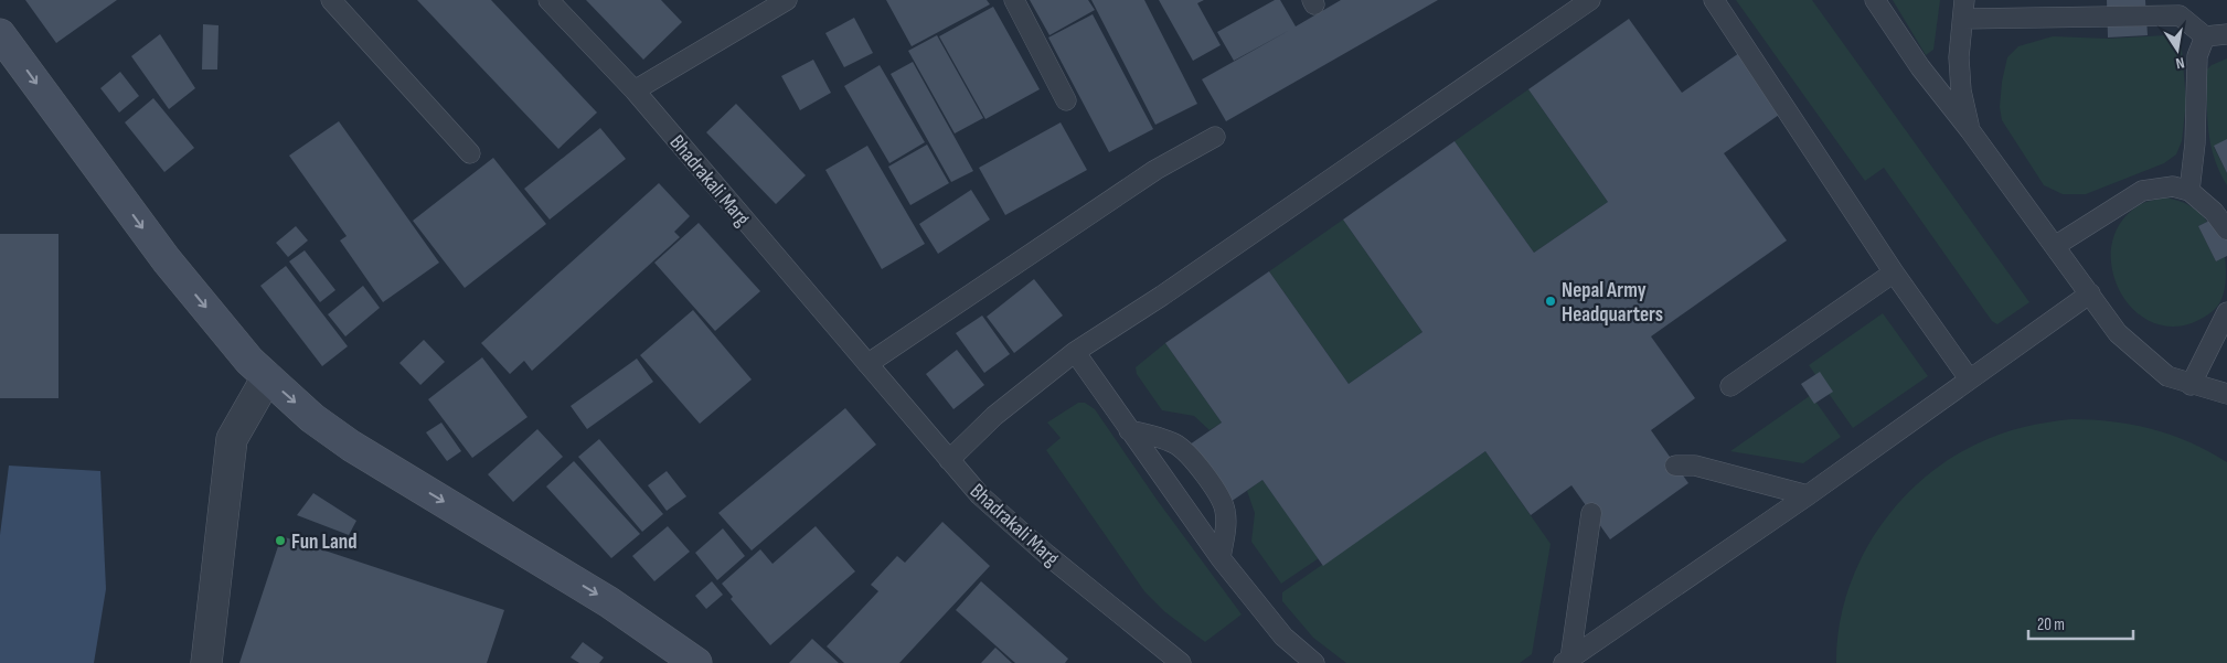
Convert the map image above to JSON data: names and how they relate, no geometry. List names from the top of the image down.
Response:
{
  "streets": {
    "lane": ["Bhadrakali Marg"]
  },
  "places": ["Nepal Army Headquarters", "Fun Land"],
  "scale_bar": "20 m",
  "north": "bottom"
}
